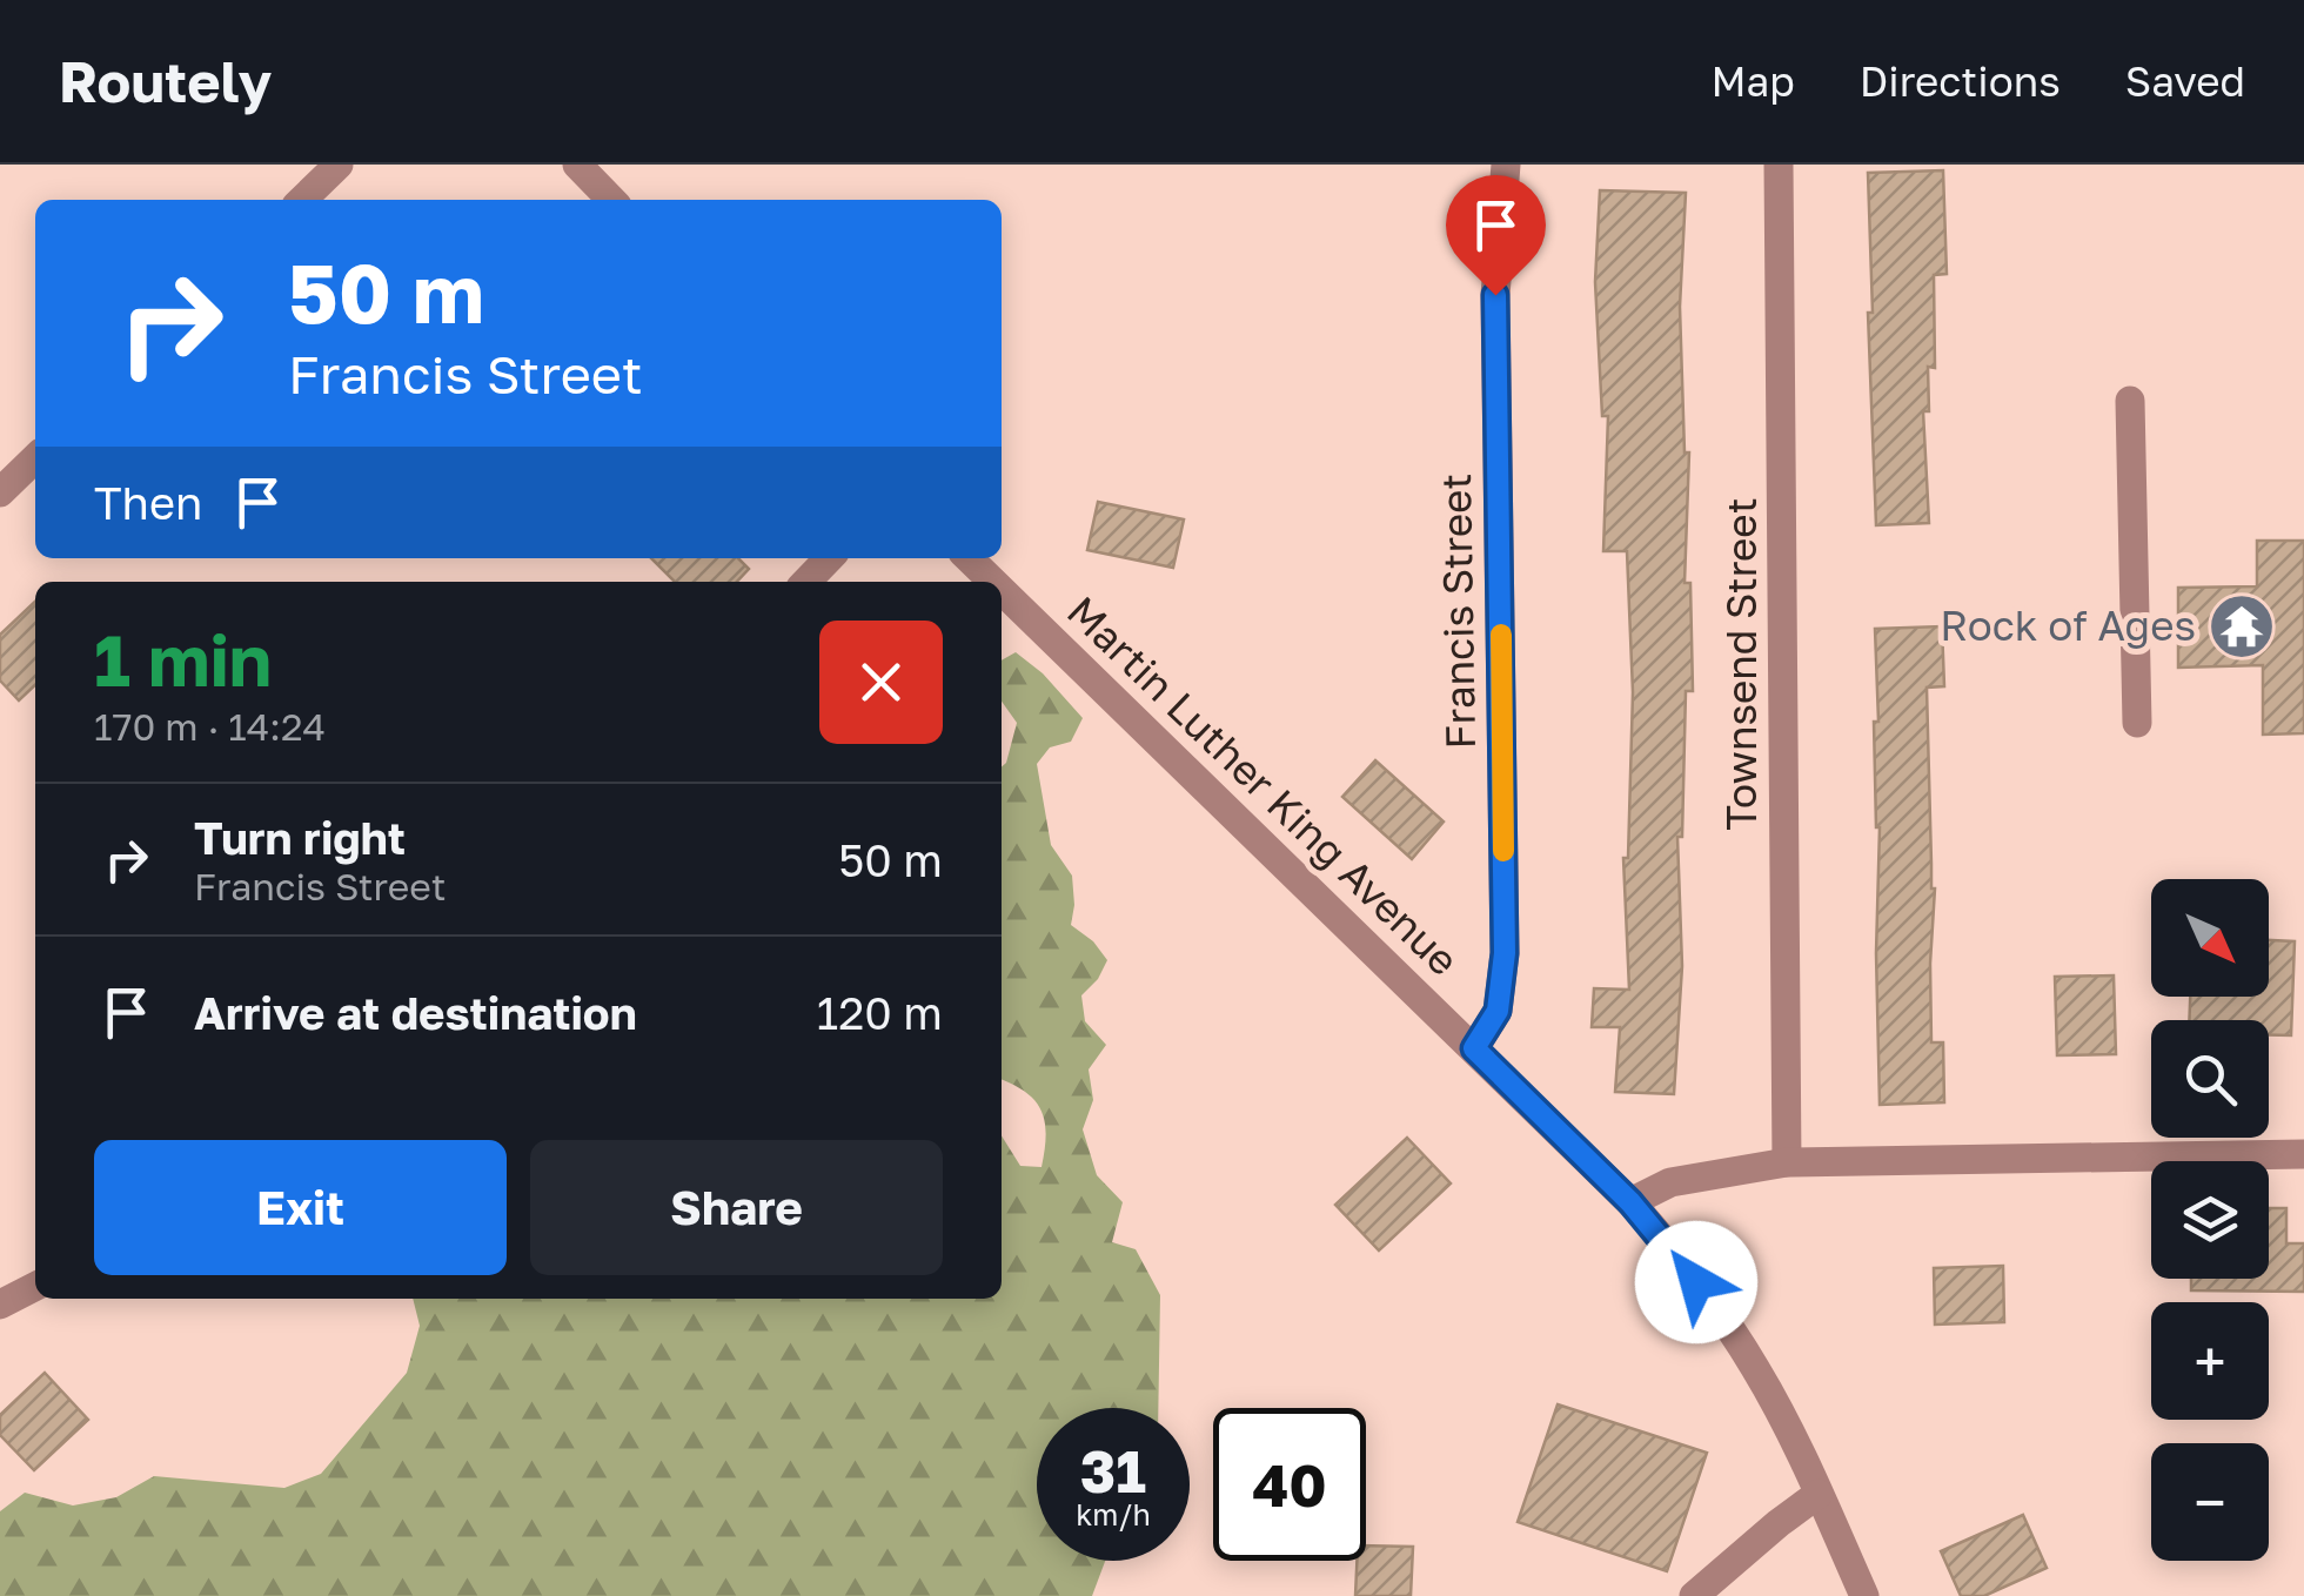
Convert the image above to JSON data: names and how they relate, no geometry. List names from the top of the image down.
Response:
{
  "streets": {
    "street": ["Francis Street", "Townsend Street", "Martin Luther King Avenue"]
  },
  "crossings": [
    ["Francis Street", "Martin Luther King Avenue"]
  ],
  "places": {
    "temple": ["Rock of Ages"]
  },
  "north": "bottom right",
  "page": {
    "header": "Routely",
    "nav": ["Map", "Directions", "Saved"],
    "turn": ["50 m", "Francis Street"],
    "then": "Then",
    "heading": ["1 min", "170 m · 14:24"],
    "list": [
      {
        "name": "Turn right",
        "note": "Francis Street",
        "value": "50 m"
      },
      {
        "name": "Arrive at destination",
        "value": "120 m"
      }
    ],
    "map_buttons": ["+", "−"],
    "buttons": ["Exit", "Share"],
    "speed": "31 km/h",
    "limit": "40"
  }
}
